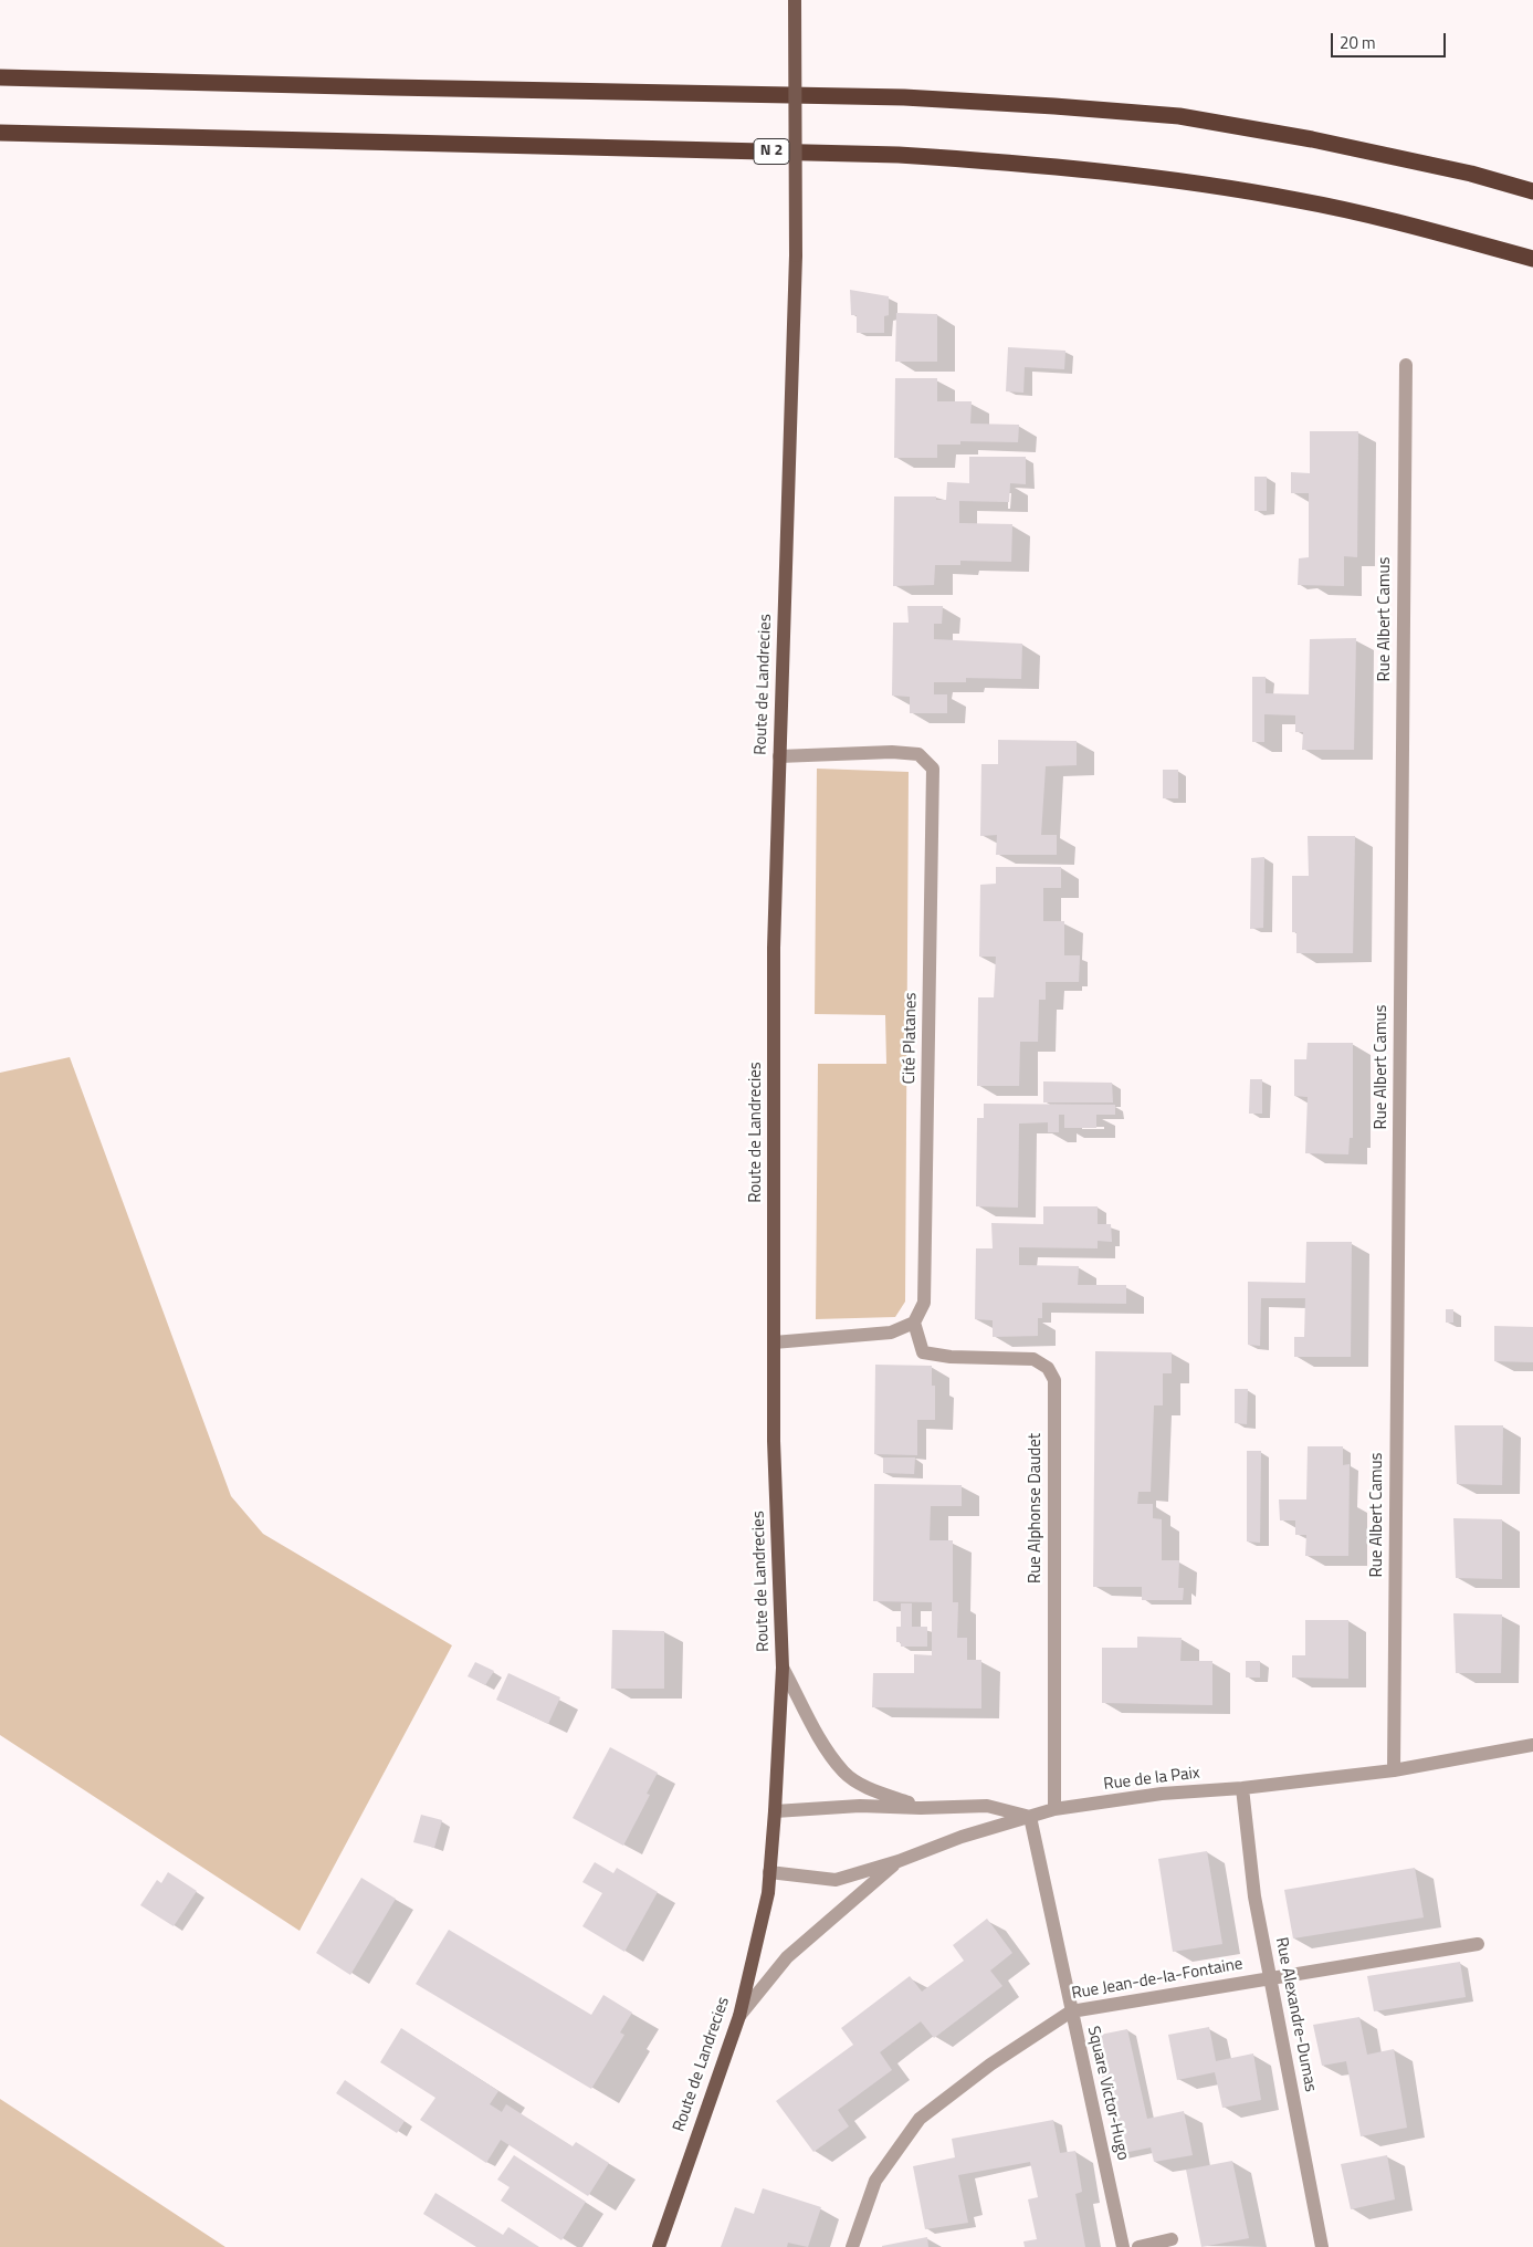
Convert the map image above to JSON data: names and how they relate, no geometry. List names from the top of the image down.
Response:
{
  "streets": {
    "highway": ["N 2"],
    "main road": ["Route de Landrecies"],
    "street": [
      "Rue Albert Camus",
      "Cité Platanes",
      "Rue Alphonse Daudet",
      "Rue de la Paix",
      "Rue Jean-de-la-Fontaine",
      "Rue Alexandre-Dumas",
      "Square Victor-Hugo"
    ]
  },
  "crossings": [
    ["Rue Albert Camus", "Rue de la Paix"],
    ["Route de Landrecies", "Cité Platanes"],
    ["Cité Platanes", "Rue Alphonse Daudet"],
    ["Rue Alphonse Daudet", "Rue de la Paix"],
    ["Rue de la Paix", "Rue Alexandre-Dumas"],
    ["Rue de la Paix", "Square Victor-Hugo"],
    ["Rue Jean-de-la-Fontaine", "Rue Alexandre-Dumas"],
    ["Rue Jean-de-la-Fontaine", "Square Victor-Hugo"]
  ],
  "scale_bar": "20 m"
}
